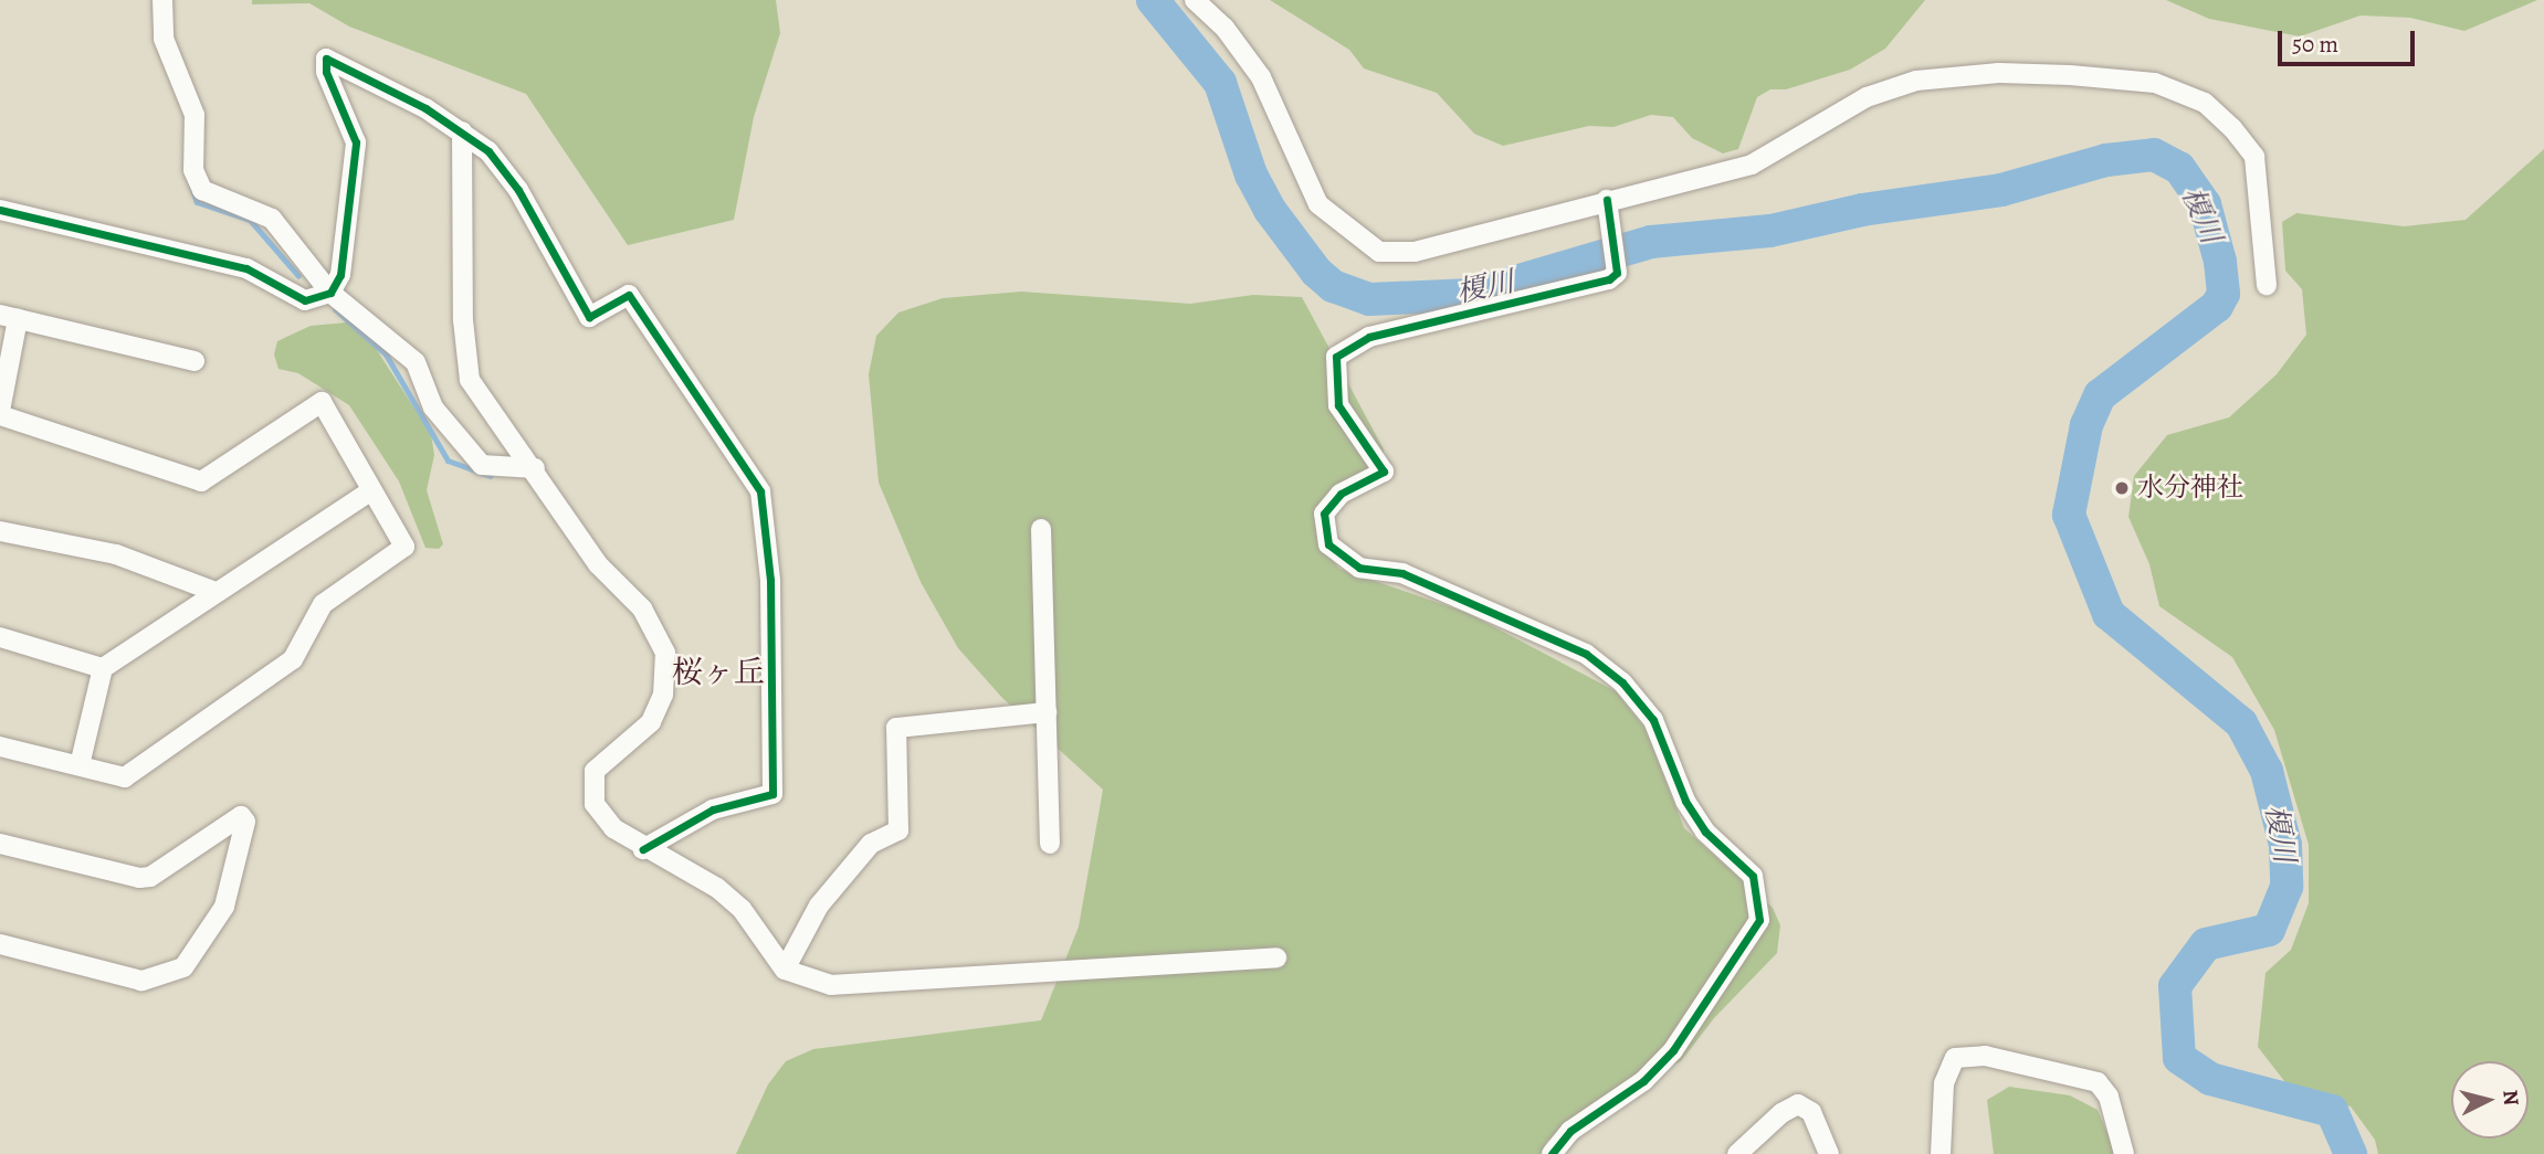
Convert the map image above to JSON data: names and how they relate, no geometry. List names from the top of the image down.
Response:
{
  "districts": ["桜ヶ丘"],
  "water": ["榎川"],
  "places": ["水分神社"],
  "scale_bar": "50 m",
  "north": "right"
}
